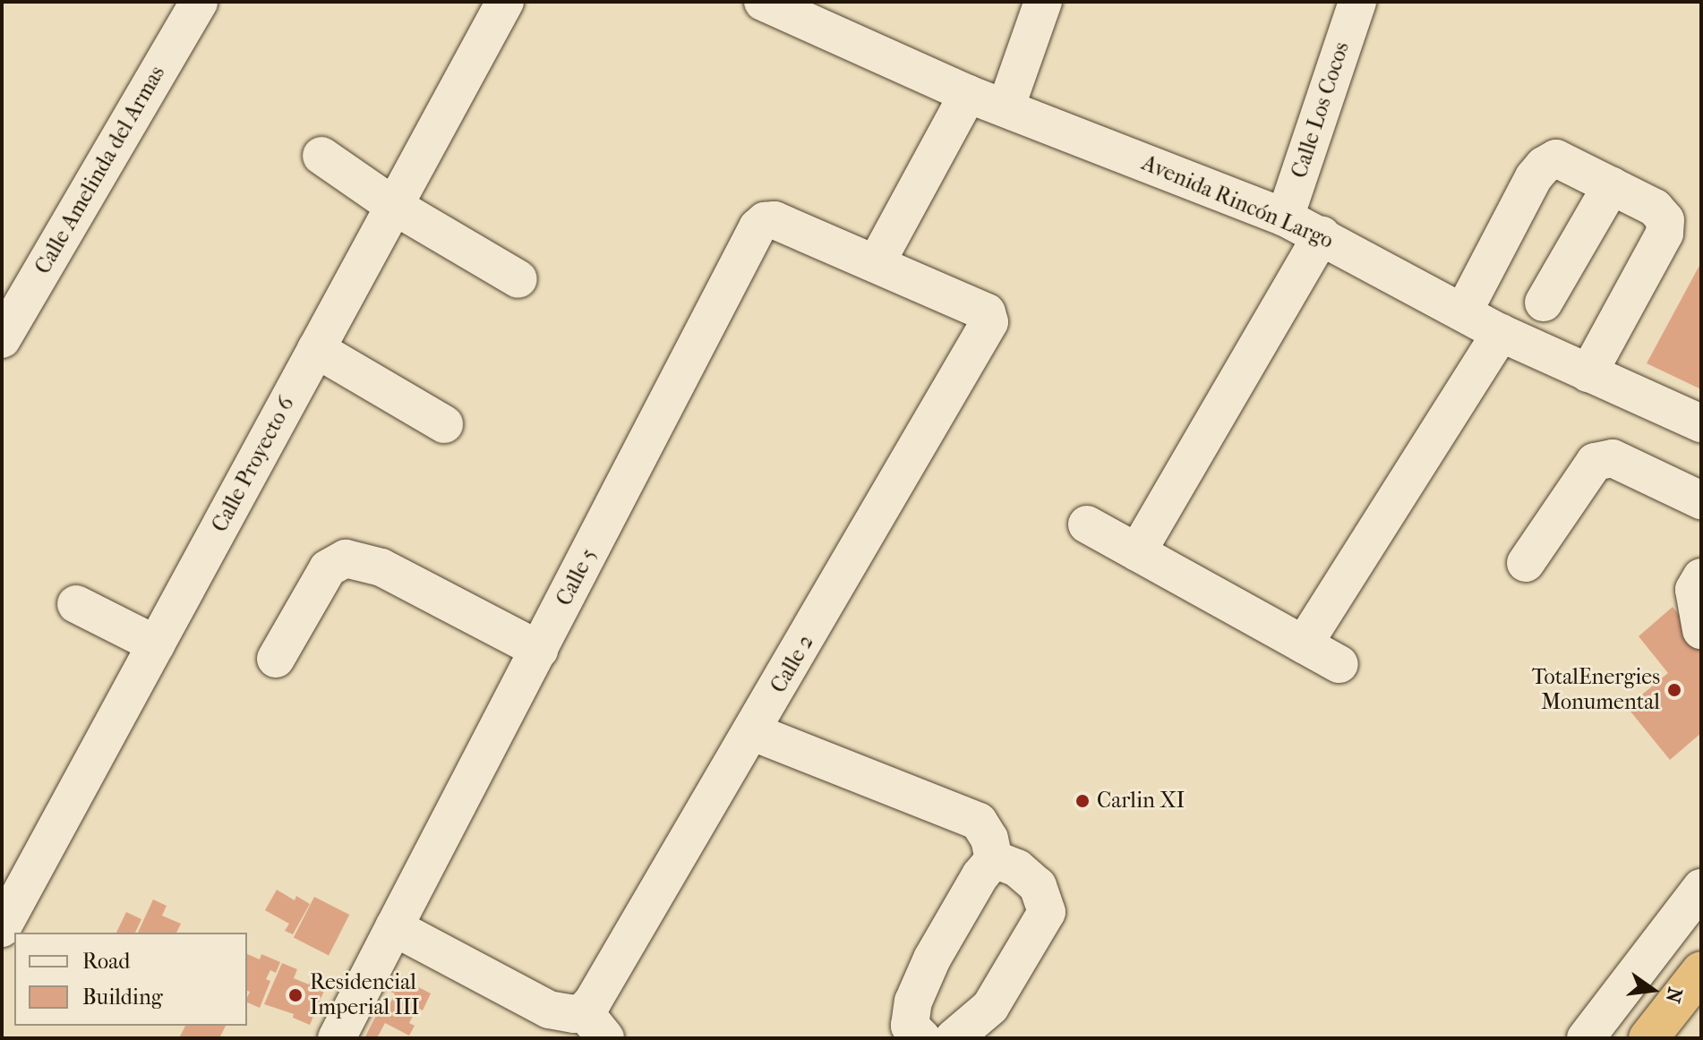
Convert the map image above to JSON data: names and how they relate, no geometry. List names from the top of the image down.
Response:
{
  "streets": {
    "street": [
      "Calle Los Cocos",
      "Calle Amelinda del Armas",
      "Avenida Rincón Largo",
      "Calle Proyecto 6",
      "Calle 5",
      "Calle 2"
    ]
  },
  "crossings": [
    ["Calle Los Cocos", "Avenida Rincón Largo"],
    ["Calle 5", "Calle 2"]
  ],
  "places": ["TotalEnergies Monumental", "Carlin XI", "Residencial Imperial III"],
  "legend": ["Road", "Building"],
  "north": "right"
}
